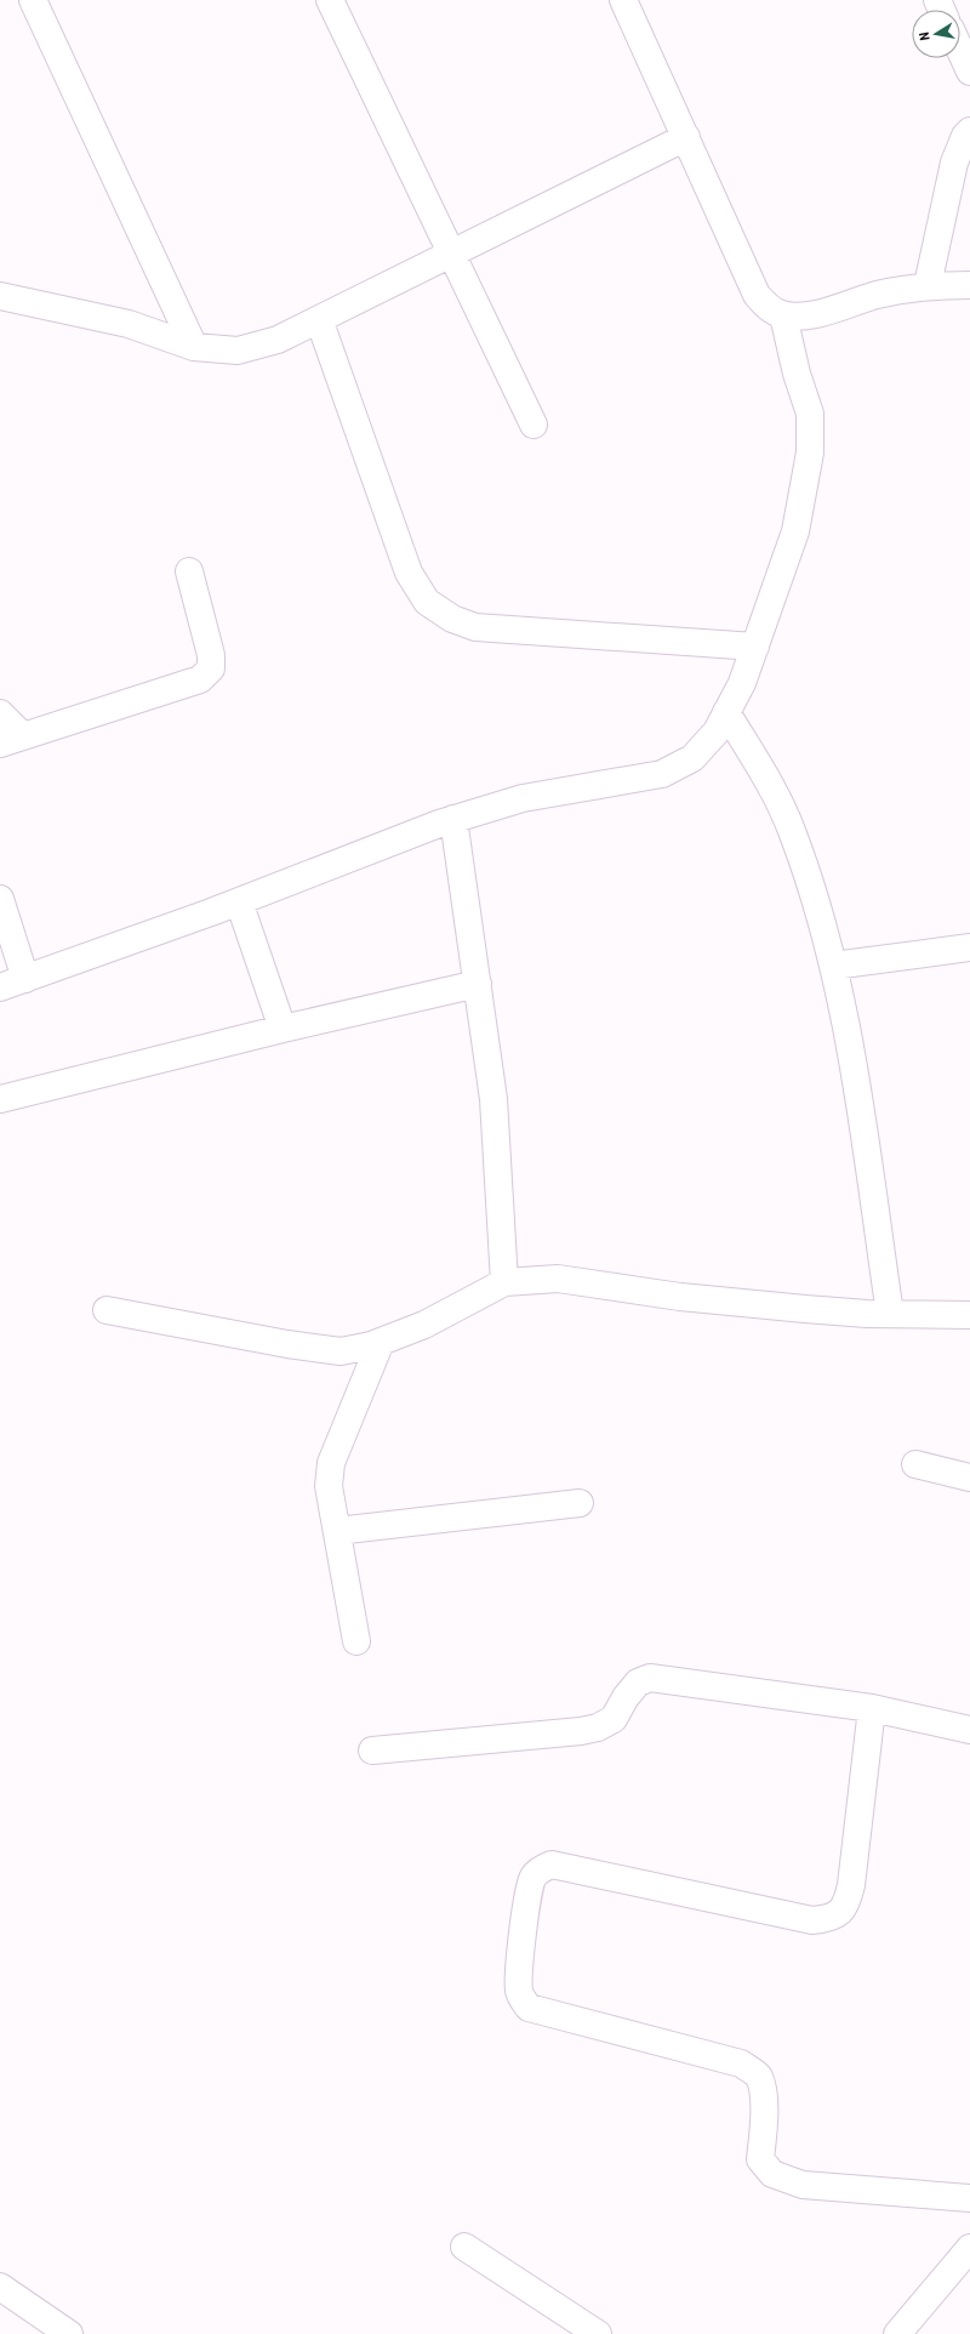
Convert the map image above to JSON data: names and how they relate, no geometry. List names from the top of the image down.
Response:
{
  "north": "left"
}
